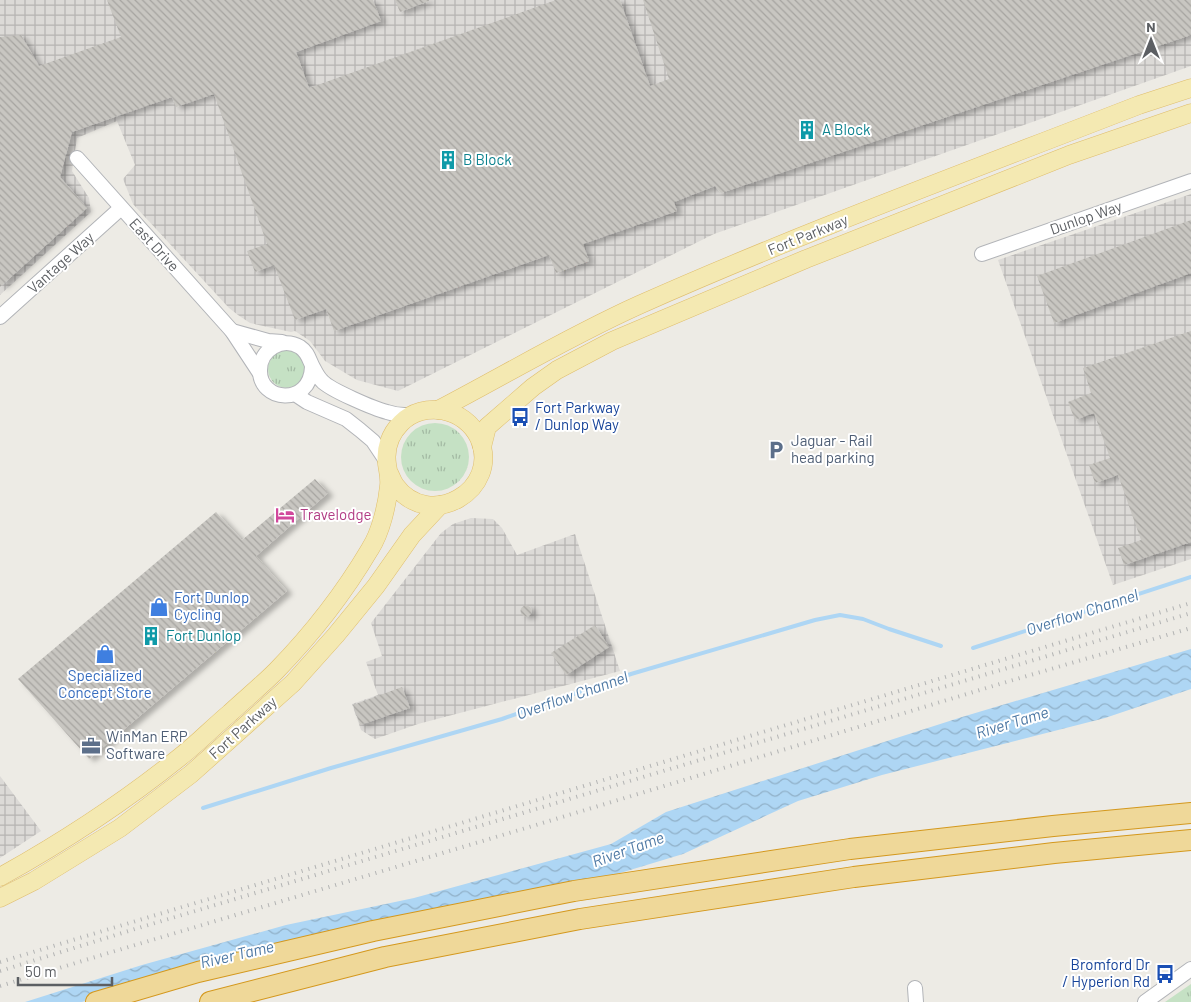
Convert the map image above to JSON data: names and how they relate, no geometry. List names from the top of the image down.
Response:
{
  "streets": {
    "main road": ["Fort Parkway"],
    "street": ["Dunlop Way", "East Drive", "Vantage Way"]
  },
  "crossings": [
    ["East Drive", "Vantage Way"]
  ],
  "water": ["Overflow Channel", "River Tame"],
  "places": {
    "building": ["A Block", "B Block", "Fort Dunlop"],
    "bus stop": ["Fort Parkway / Dunlop Way", "Bromford Dr / Hyperion Rd"],
    "parking": ["Jaguar - Rail head parking"],
    "hotel": ["Travelodge"],
    "shop": ["Fort Dunlop Cycling", "Specialized Concept Store"],
    "office": ["WinMan ERP Software"]
  },
  "scale_bar": "50 m",
  "north": "top"
}
